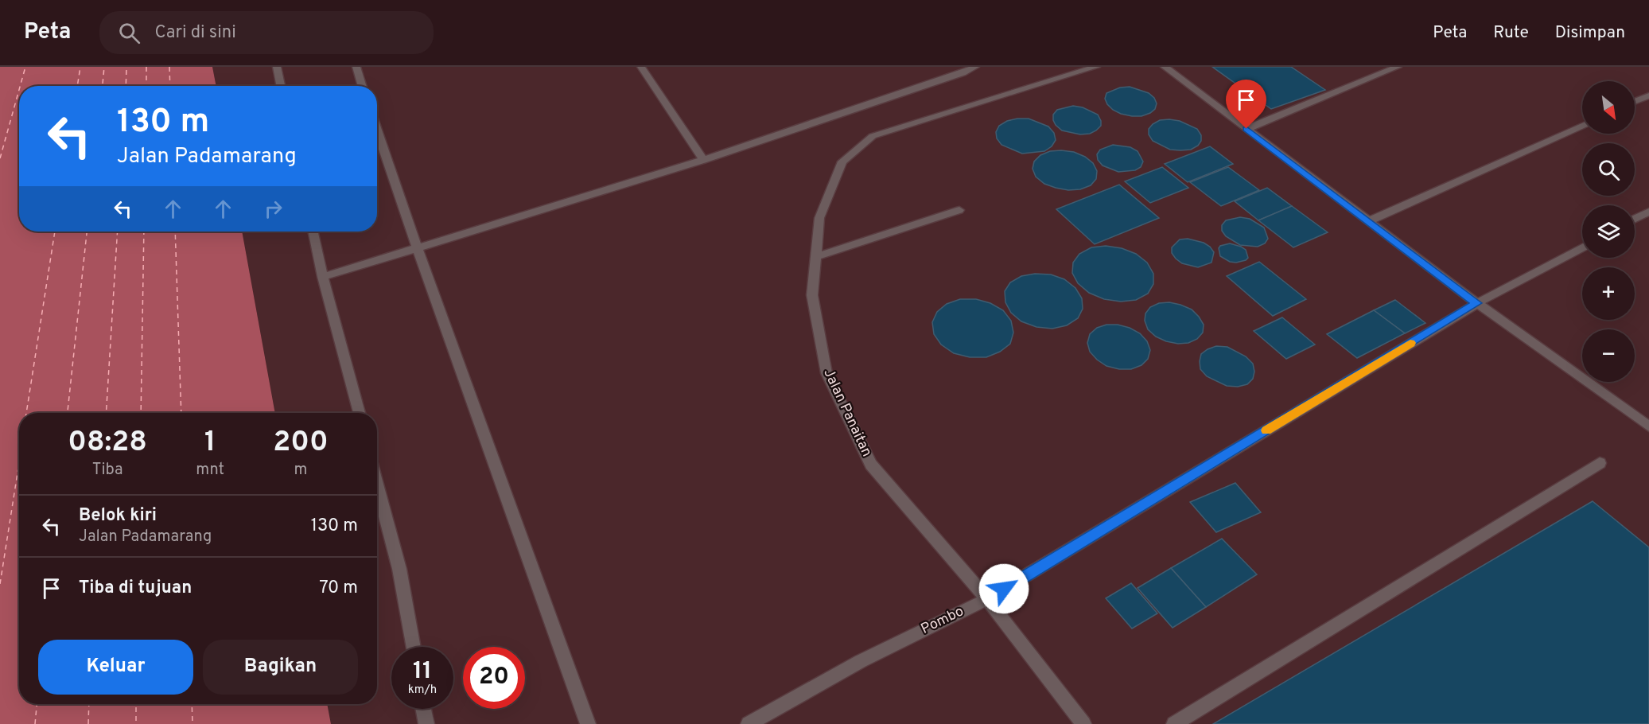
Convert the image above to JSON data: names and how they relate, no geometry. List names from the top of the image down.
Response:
{
  "streets": {
    "lane": ["Jalan Panaitan", "Pombo"]
  },
  "crossings": [
    ["Jalan Panaitan", "Pombo"]
  ],
  "north": "bottom right",
  "page": {
    "header": "Peta",
    "search": "Cari di sini",
    "nav": ["Peta", "Rute", "Disimpan"],
    "map_buttons": ["+", "−"],
    "turn": ["130 m", "Jalan Padamarang"],
    "eta": [
      "08:28",
      "Tiba",
      "1",
      "mnt",
      "200",
      "m"
    ],
    "list": [
      {
        "name": "Belok kiri",
        "note": "Jalan Padamarang",
        "value": "130 m"
      },
      {
        "name": "Tiba di tujuan",
        "value": "70 m"
      }
    ],
    "buttons": ["Keluar", "Bagikan"],
    "speed": "11 km/h",
    "limit": "20"
  }
}
